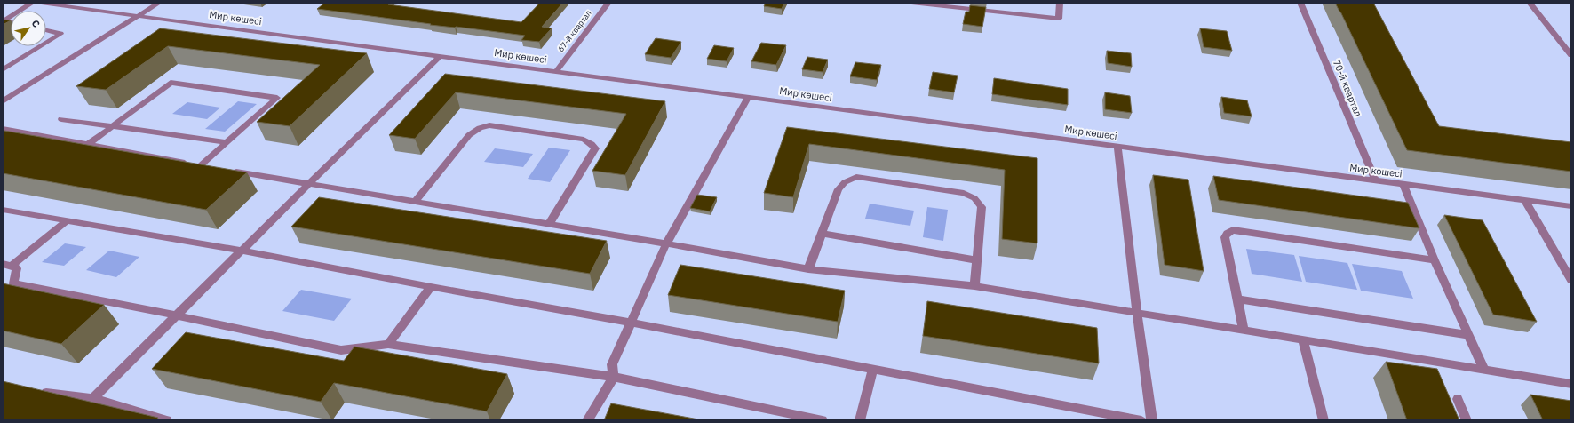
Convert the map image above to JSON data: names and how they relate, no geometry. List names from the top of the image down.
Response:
{
  "streets": {
    "street": ["Мир көшесі", "67-й квартал", "70-й квартал"]
  },
  "crossings": [
    ["Мир көшесі", "67-й квартал"],
    ["Мир көшесі", "70-й квартал"]
  ],
  "north": "top right"
}
